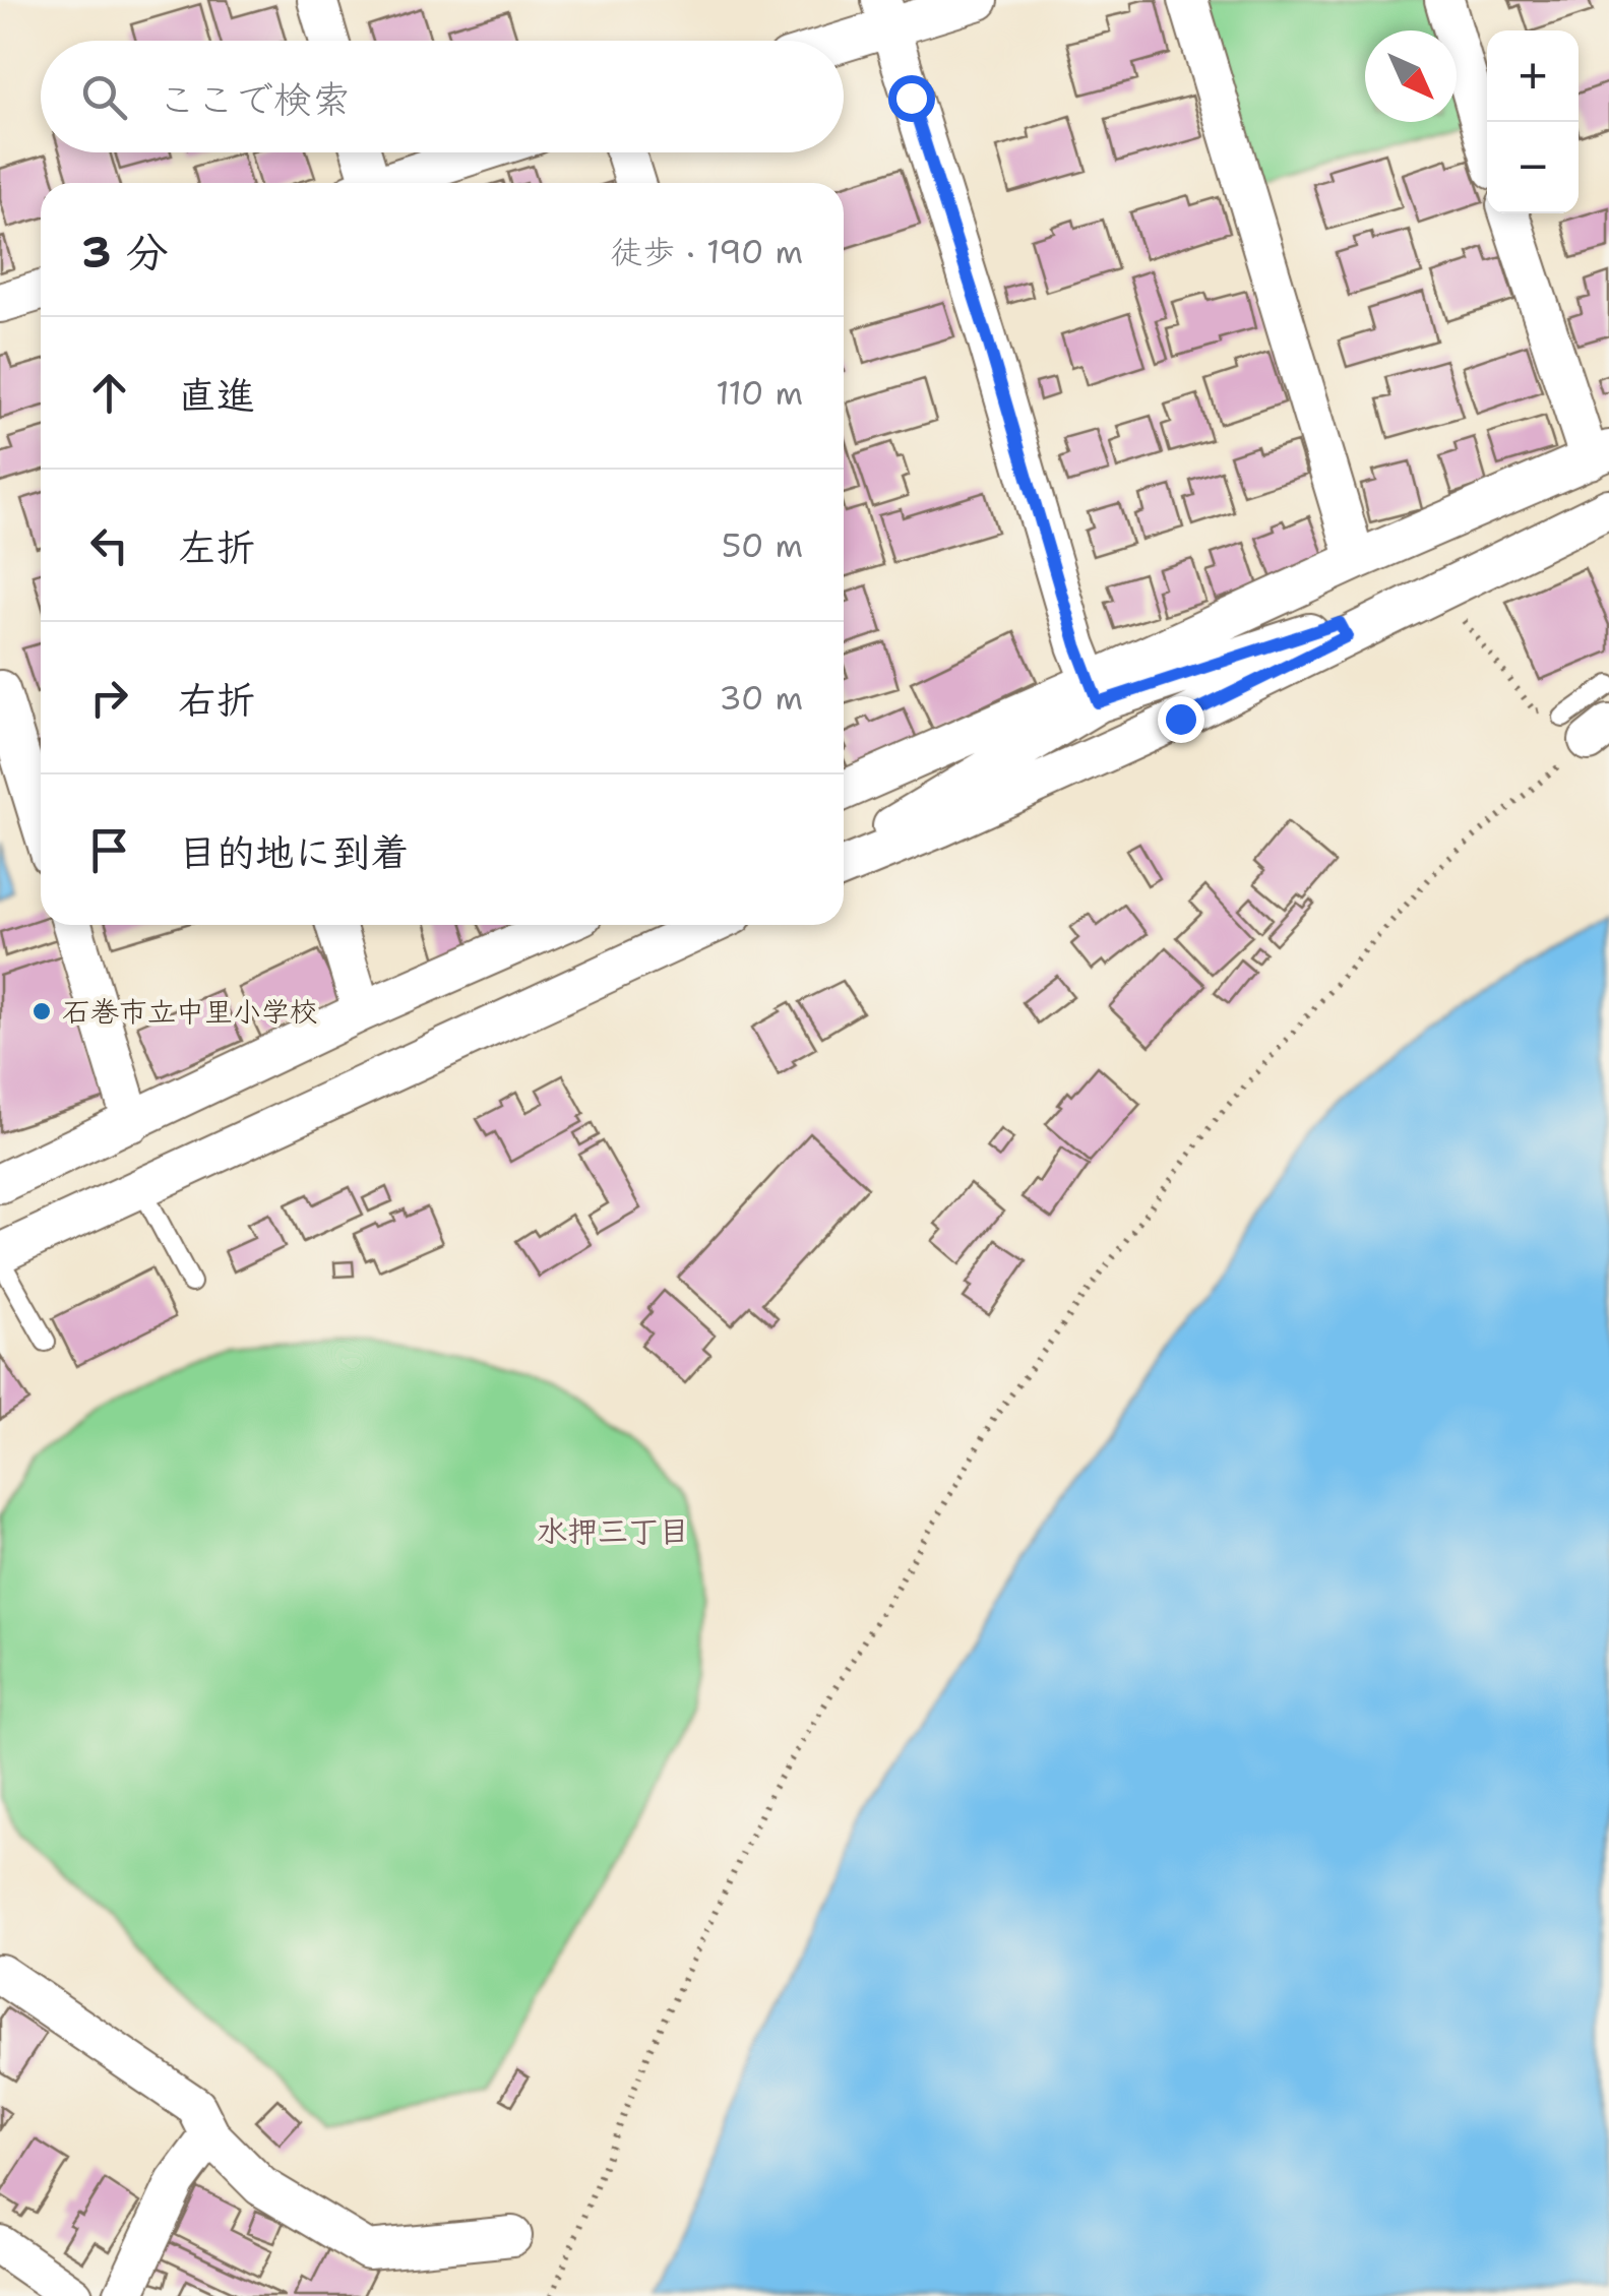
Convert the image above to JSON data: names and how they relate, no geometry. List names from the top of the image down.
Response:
{
  "districts": ["水押三丁目"],
  "places": ["石巻市立中里小学校"],
  "north": "bottom right",
  "page": {
    "map_buttons": ["+", "−"],
    "search": "ここで検索",
    "heading": ["3 分", "徒歩 · 190 m"],
    "list": [
      ["直進", "110 m"],
      ["左折", "50 m"],
      ["右折", "30 m"],
      "目的地に到着"
    ]
  }
}
